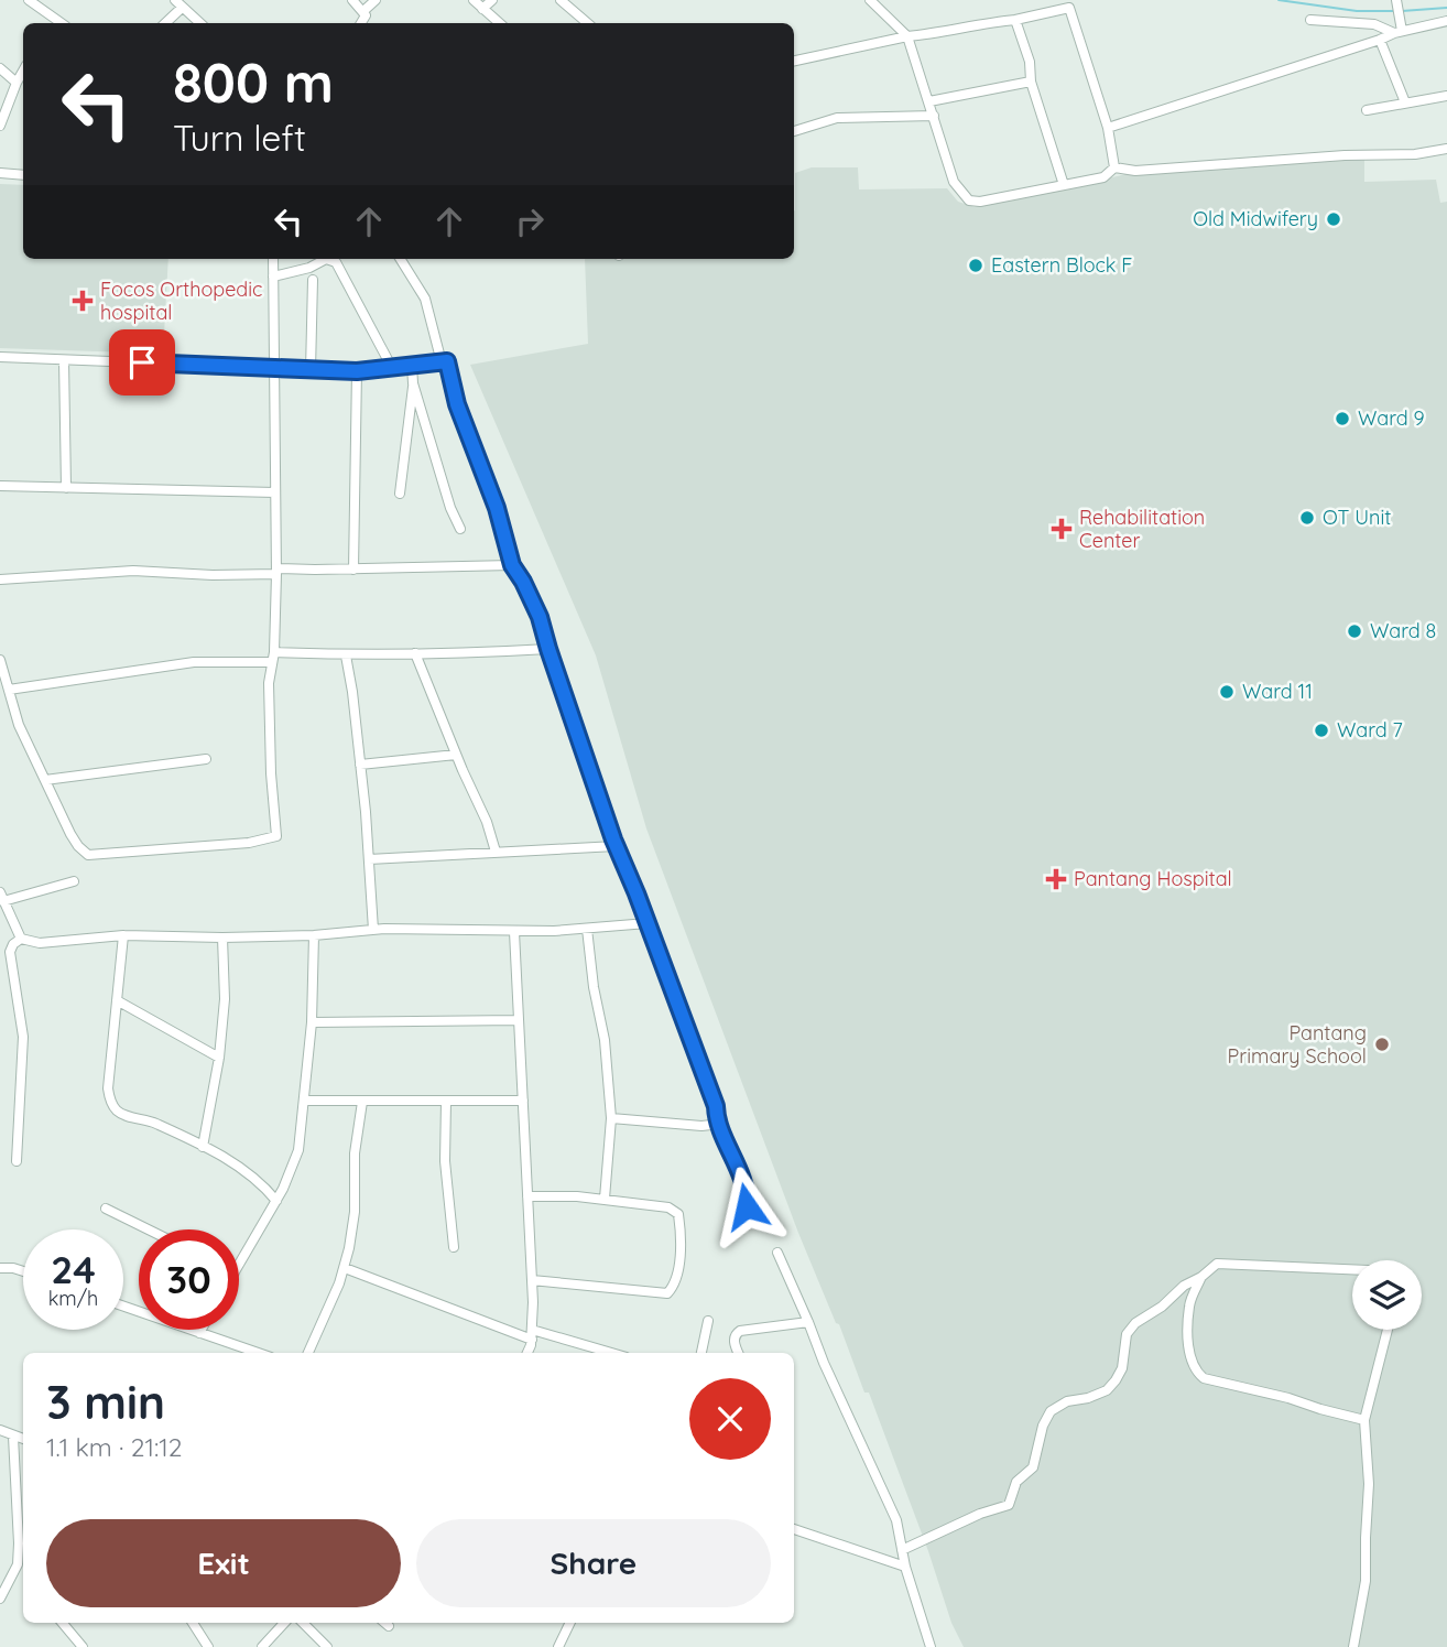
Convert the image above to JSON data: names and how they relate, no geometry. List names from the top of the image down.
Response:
{
  "places": {
    "other": [
      "Old Midwifery",
      "Eastern Block F",
      "Ward 9",
      "OT Unit",
      "Ward 8",
      "Ward 11",
      "Ward 7",
      "Pantang Primary School"
    ],
    "health": ["Focos Orthopedic hospital", "Rehabilitation Center", "Pantang Hospital"]
  },
  "page": {
    "turn": ["800 m", "Turn left"],
    "speed": "24 km/h",
    "limit": "30",
    "heading": ["3 min", "1.1 km · 21:12"],
    "buttons": ["Exit", "Share"]
  }
}
